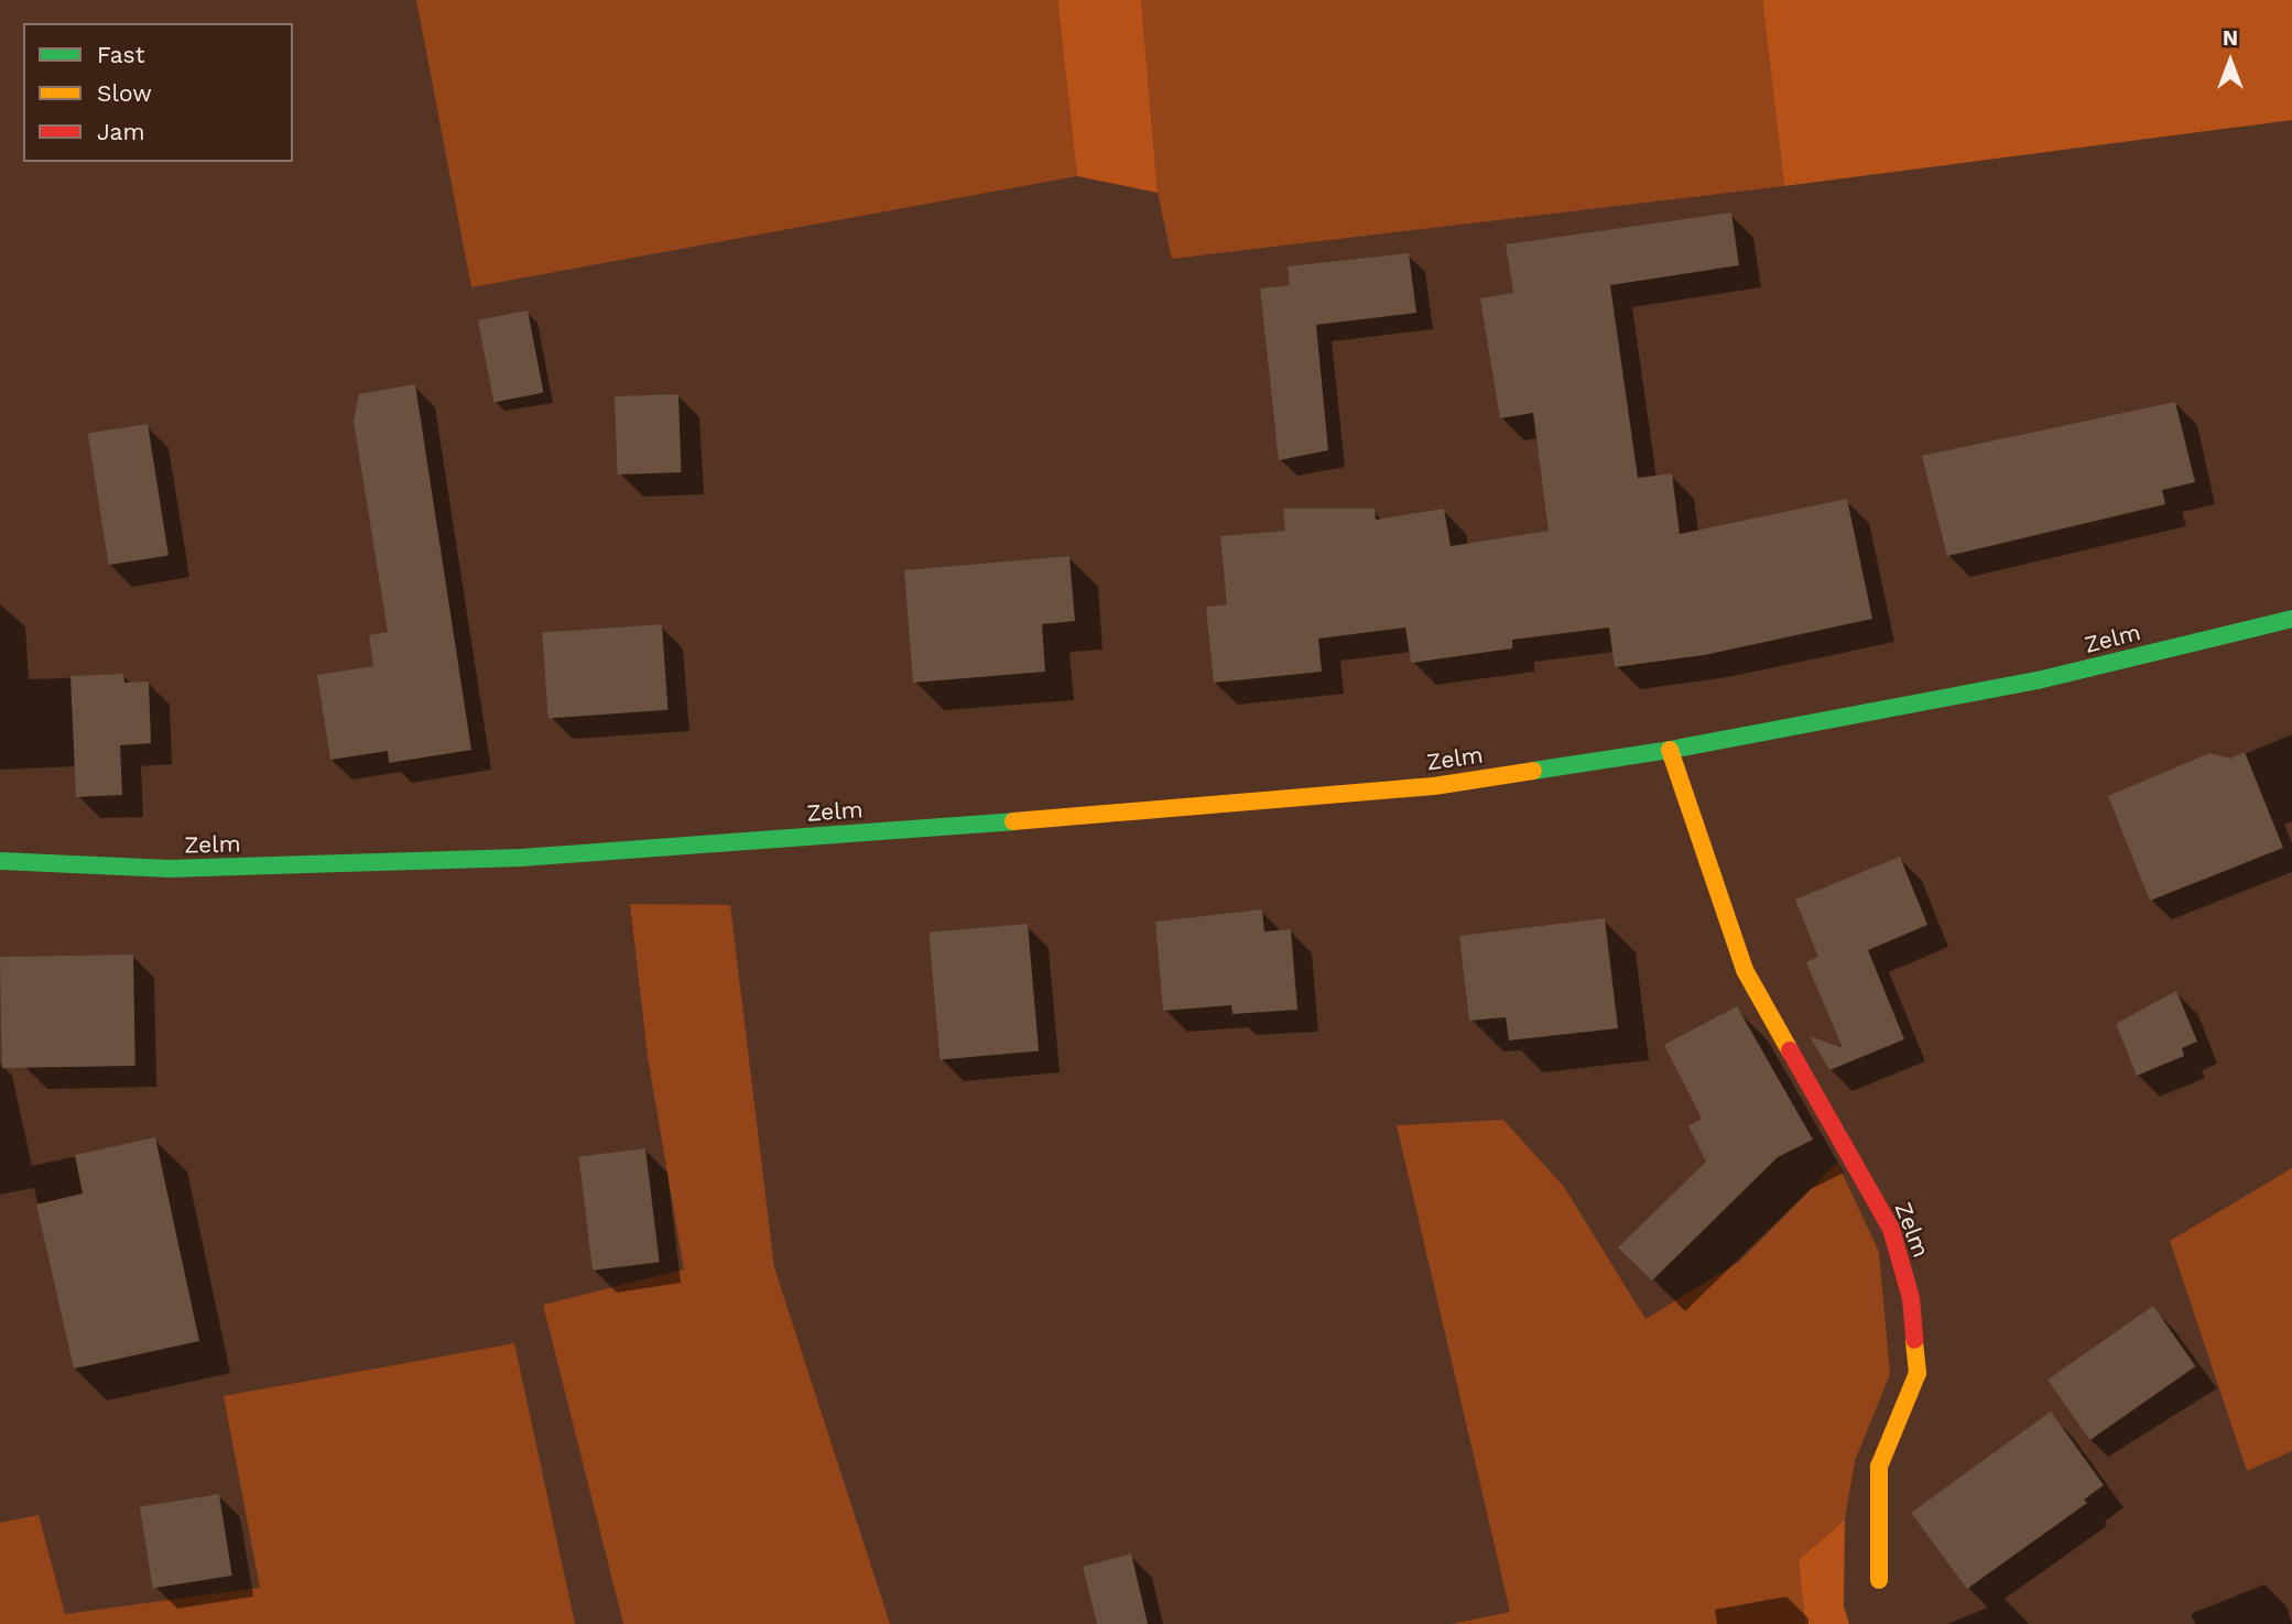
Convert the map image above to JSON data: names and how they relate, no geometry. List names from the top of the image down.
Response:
{
  "streets": {
    "street": ["Zelm"]
  },
  "legend": ["Fast", "Slow", "Jam"],
  "north": "top"
}
